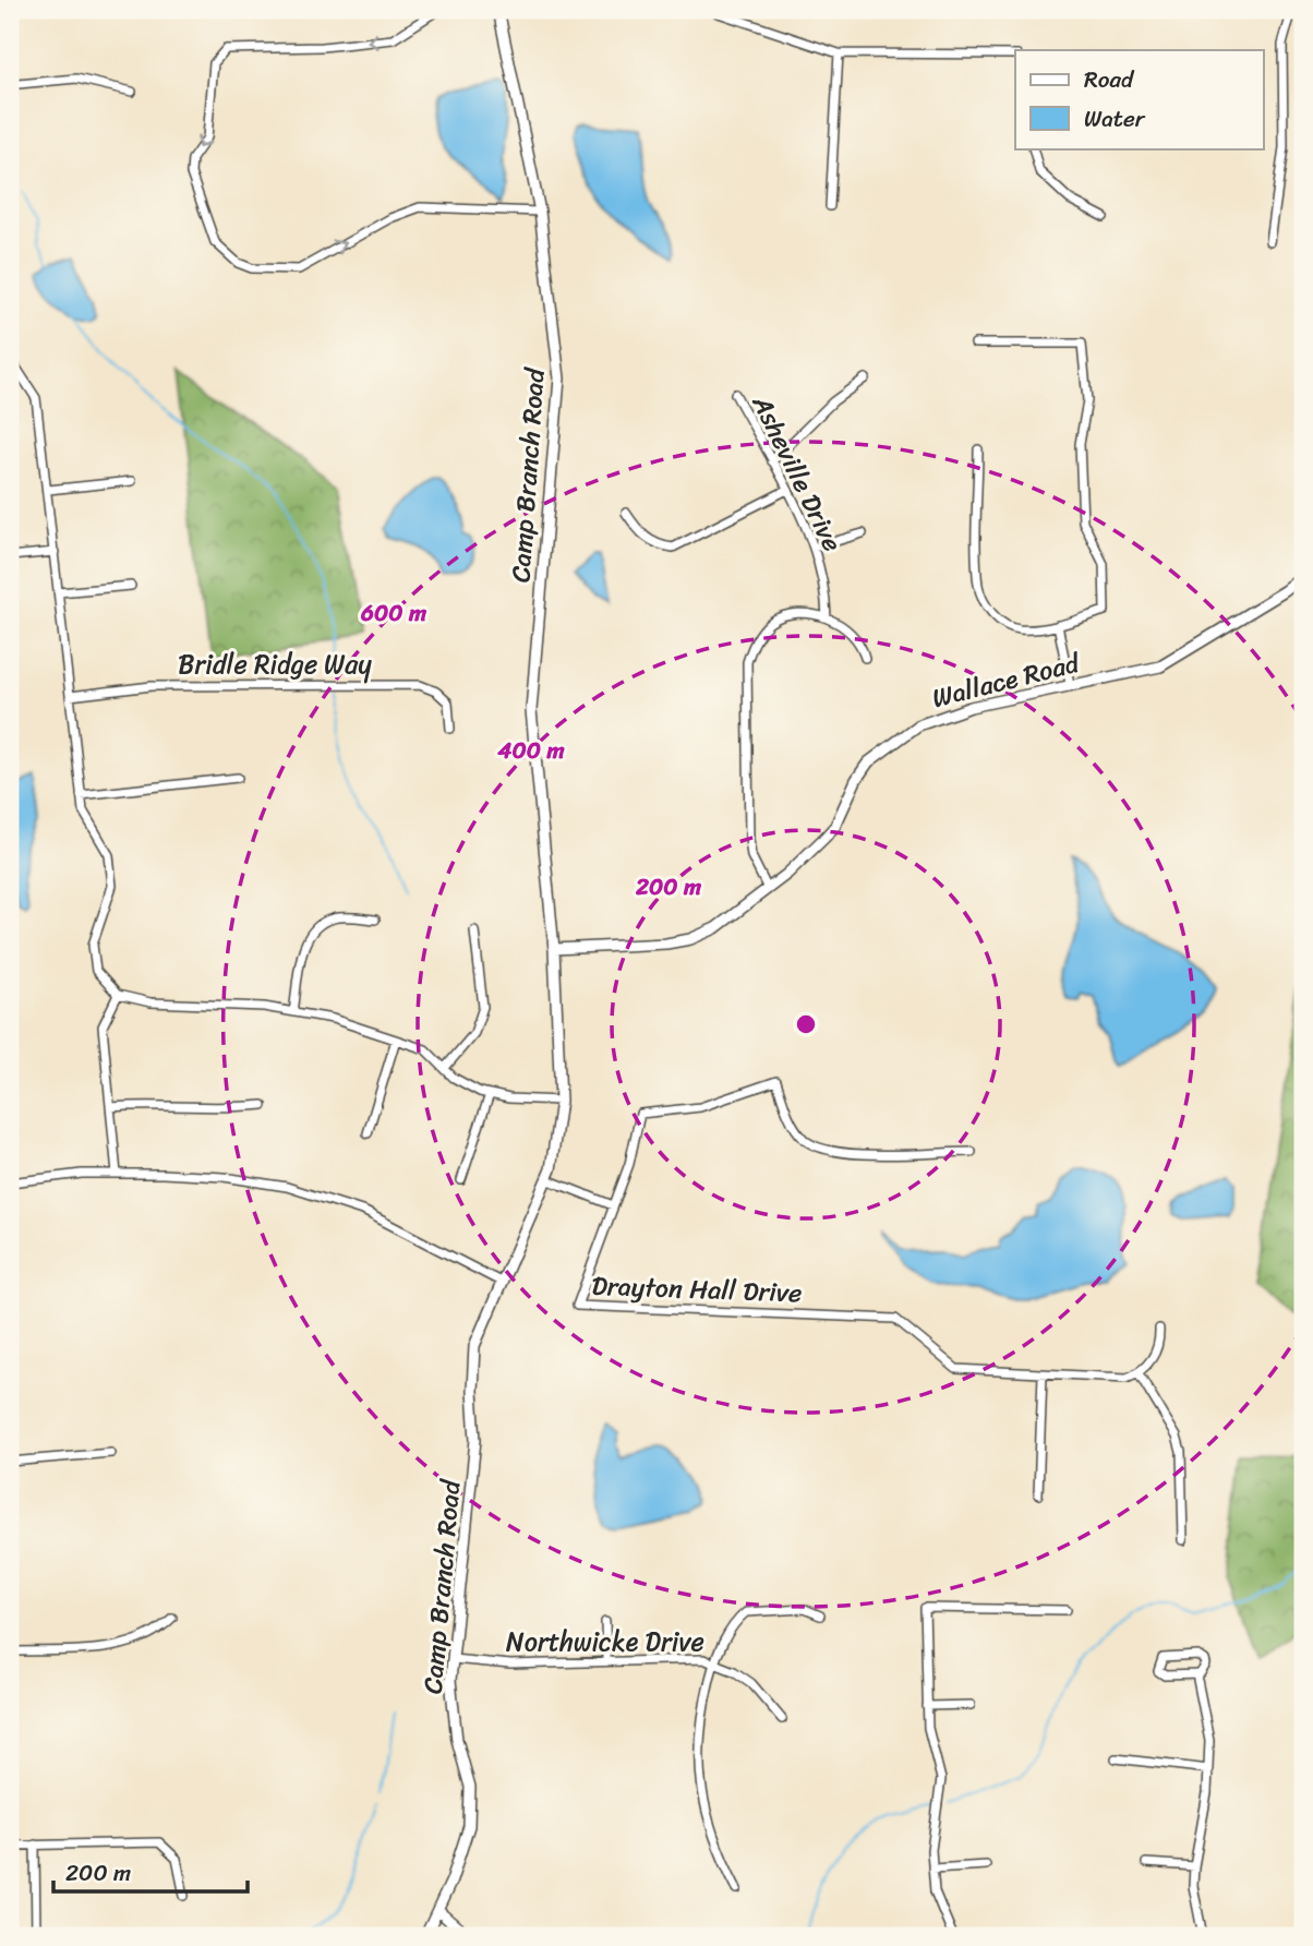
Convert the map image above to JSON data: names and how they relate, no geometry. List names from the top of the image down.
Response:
{
  "streets": {
    "street": [
      "Asheville Drive",
      "Camp Branch Road",
      "Bridle Ridge Way",
      "Wallace Road",
      "Drayton Hall Drive",
      "Northwicke Drive"
    ]
  },
  "crossings": [
    ["Camp Branch Road", "Wallace Road"],
    ["Camp Branch Road", "Northwicke Drive"]
  ],
  "legend": ["Road", "Water"],
  "scale_bar": "200 m",
  "rings": ["600 m", "400 m", "200 m"]
}
